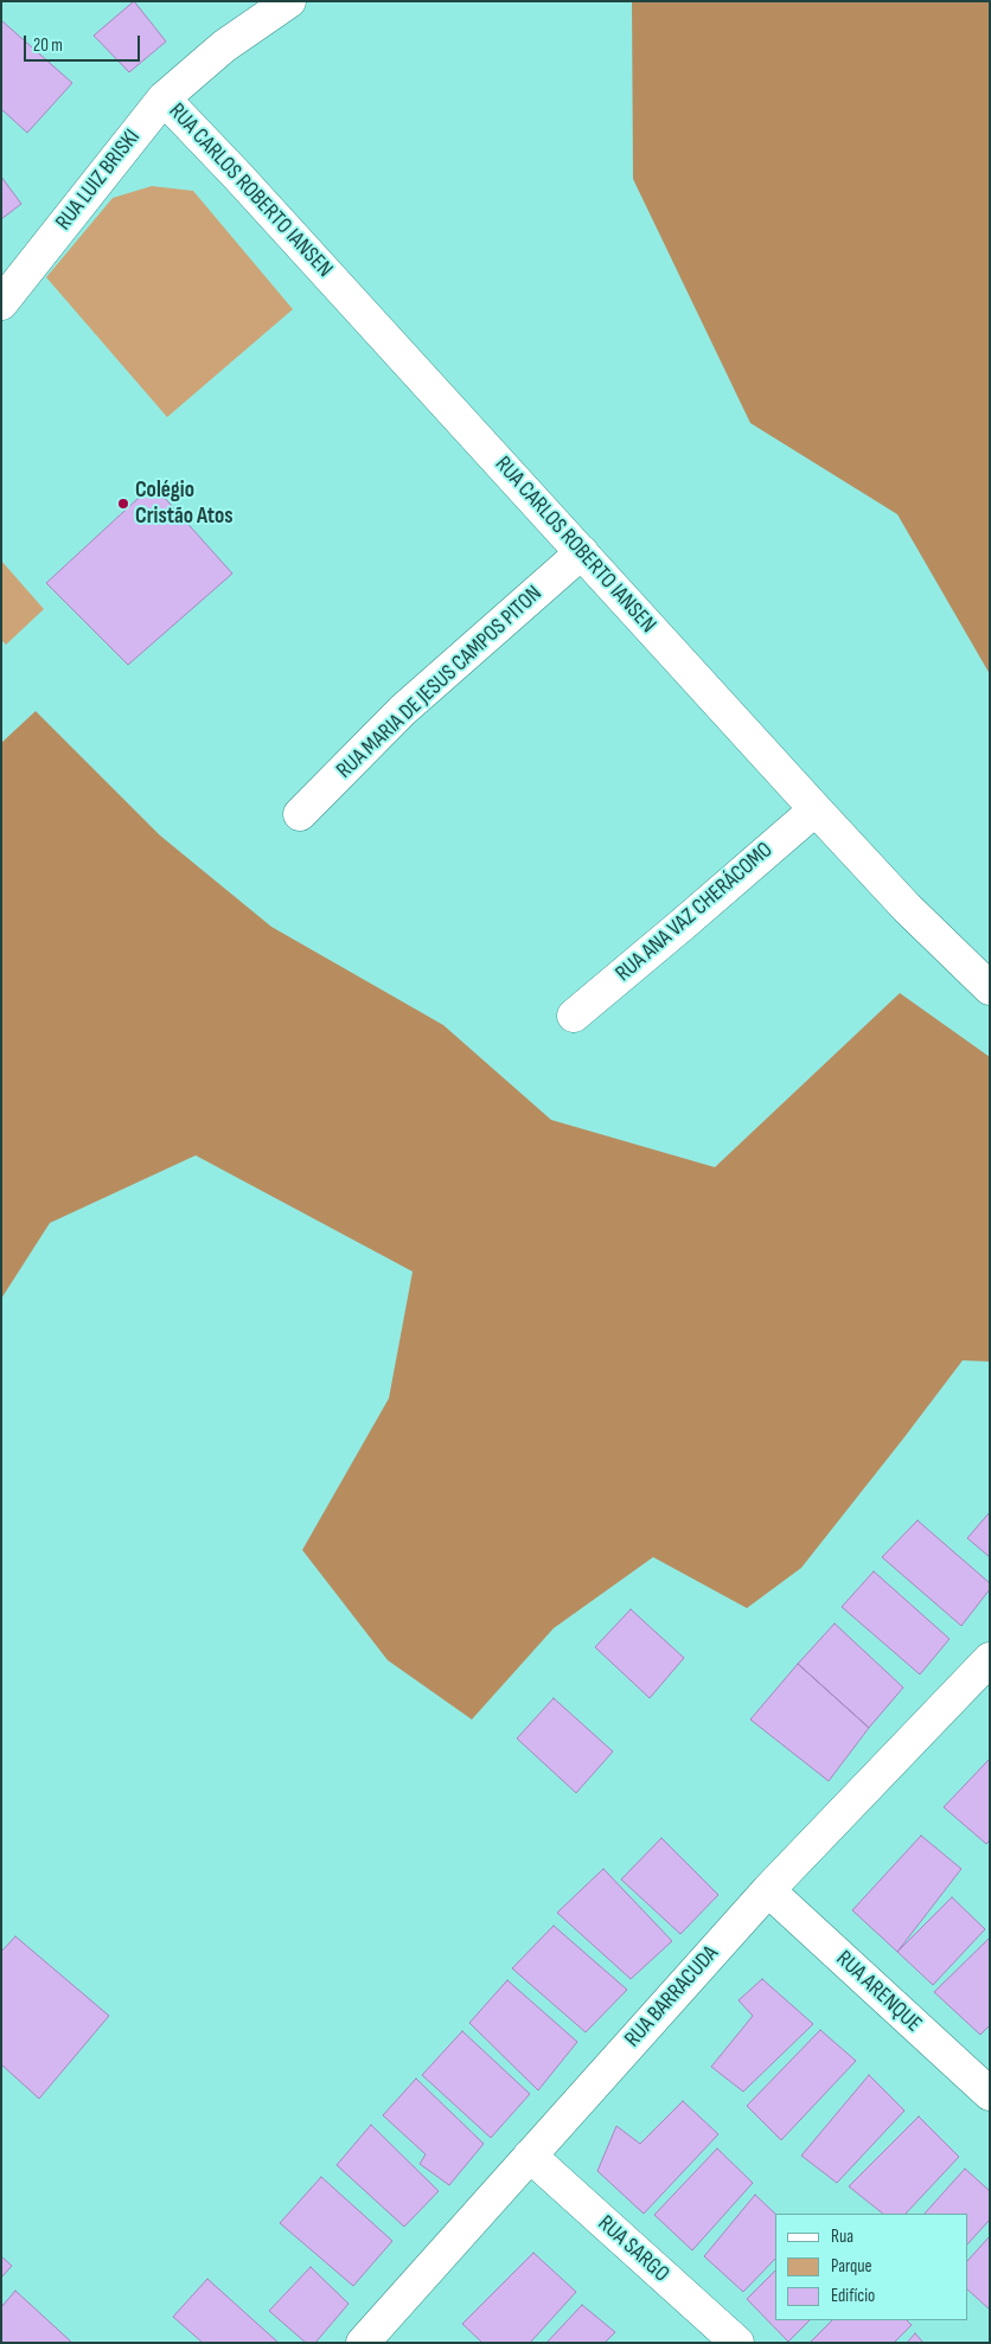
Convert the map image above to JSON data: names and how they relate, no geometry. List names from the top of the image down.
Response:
{
  "streets": {
    "street": [
      "RUA LUIZ BRISKI",
      "RUA CARLOS ROBERTO IANSEN",
      "RUA MARIA DE JESUS CAMPOS PITON",
      "RUA ANA VAZ CHERÁCOMO",
      "RUA ARENQUE",
      "RUA BARRACUDA",
      "RUA SARGO"
    ]
  },
  "crossings": [
    ["RUA LUIZ BRISKI", "RUA CARLOS ROBERTO IANSEN"],
    ["RUA CARLOS ROBERTO IANSEN", "RUA MARIA DE JESUS CAMPOS PITON"],
    ["RUA CARLOS ROBERTO IANSEN", "RUA ANA VAZ CHERÁCOMO"],
    ["RUA ARENQUE", "RUA BARRACUDA"],
    ["RUA BARRACUDA", "RUA SARGO"]
  ],
  "places": ["Colégio Cristão Atos"],
  "legend": ["Rua", "Parque", "Edifício"],
  "scale_bar": "20 m"
}
